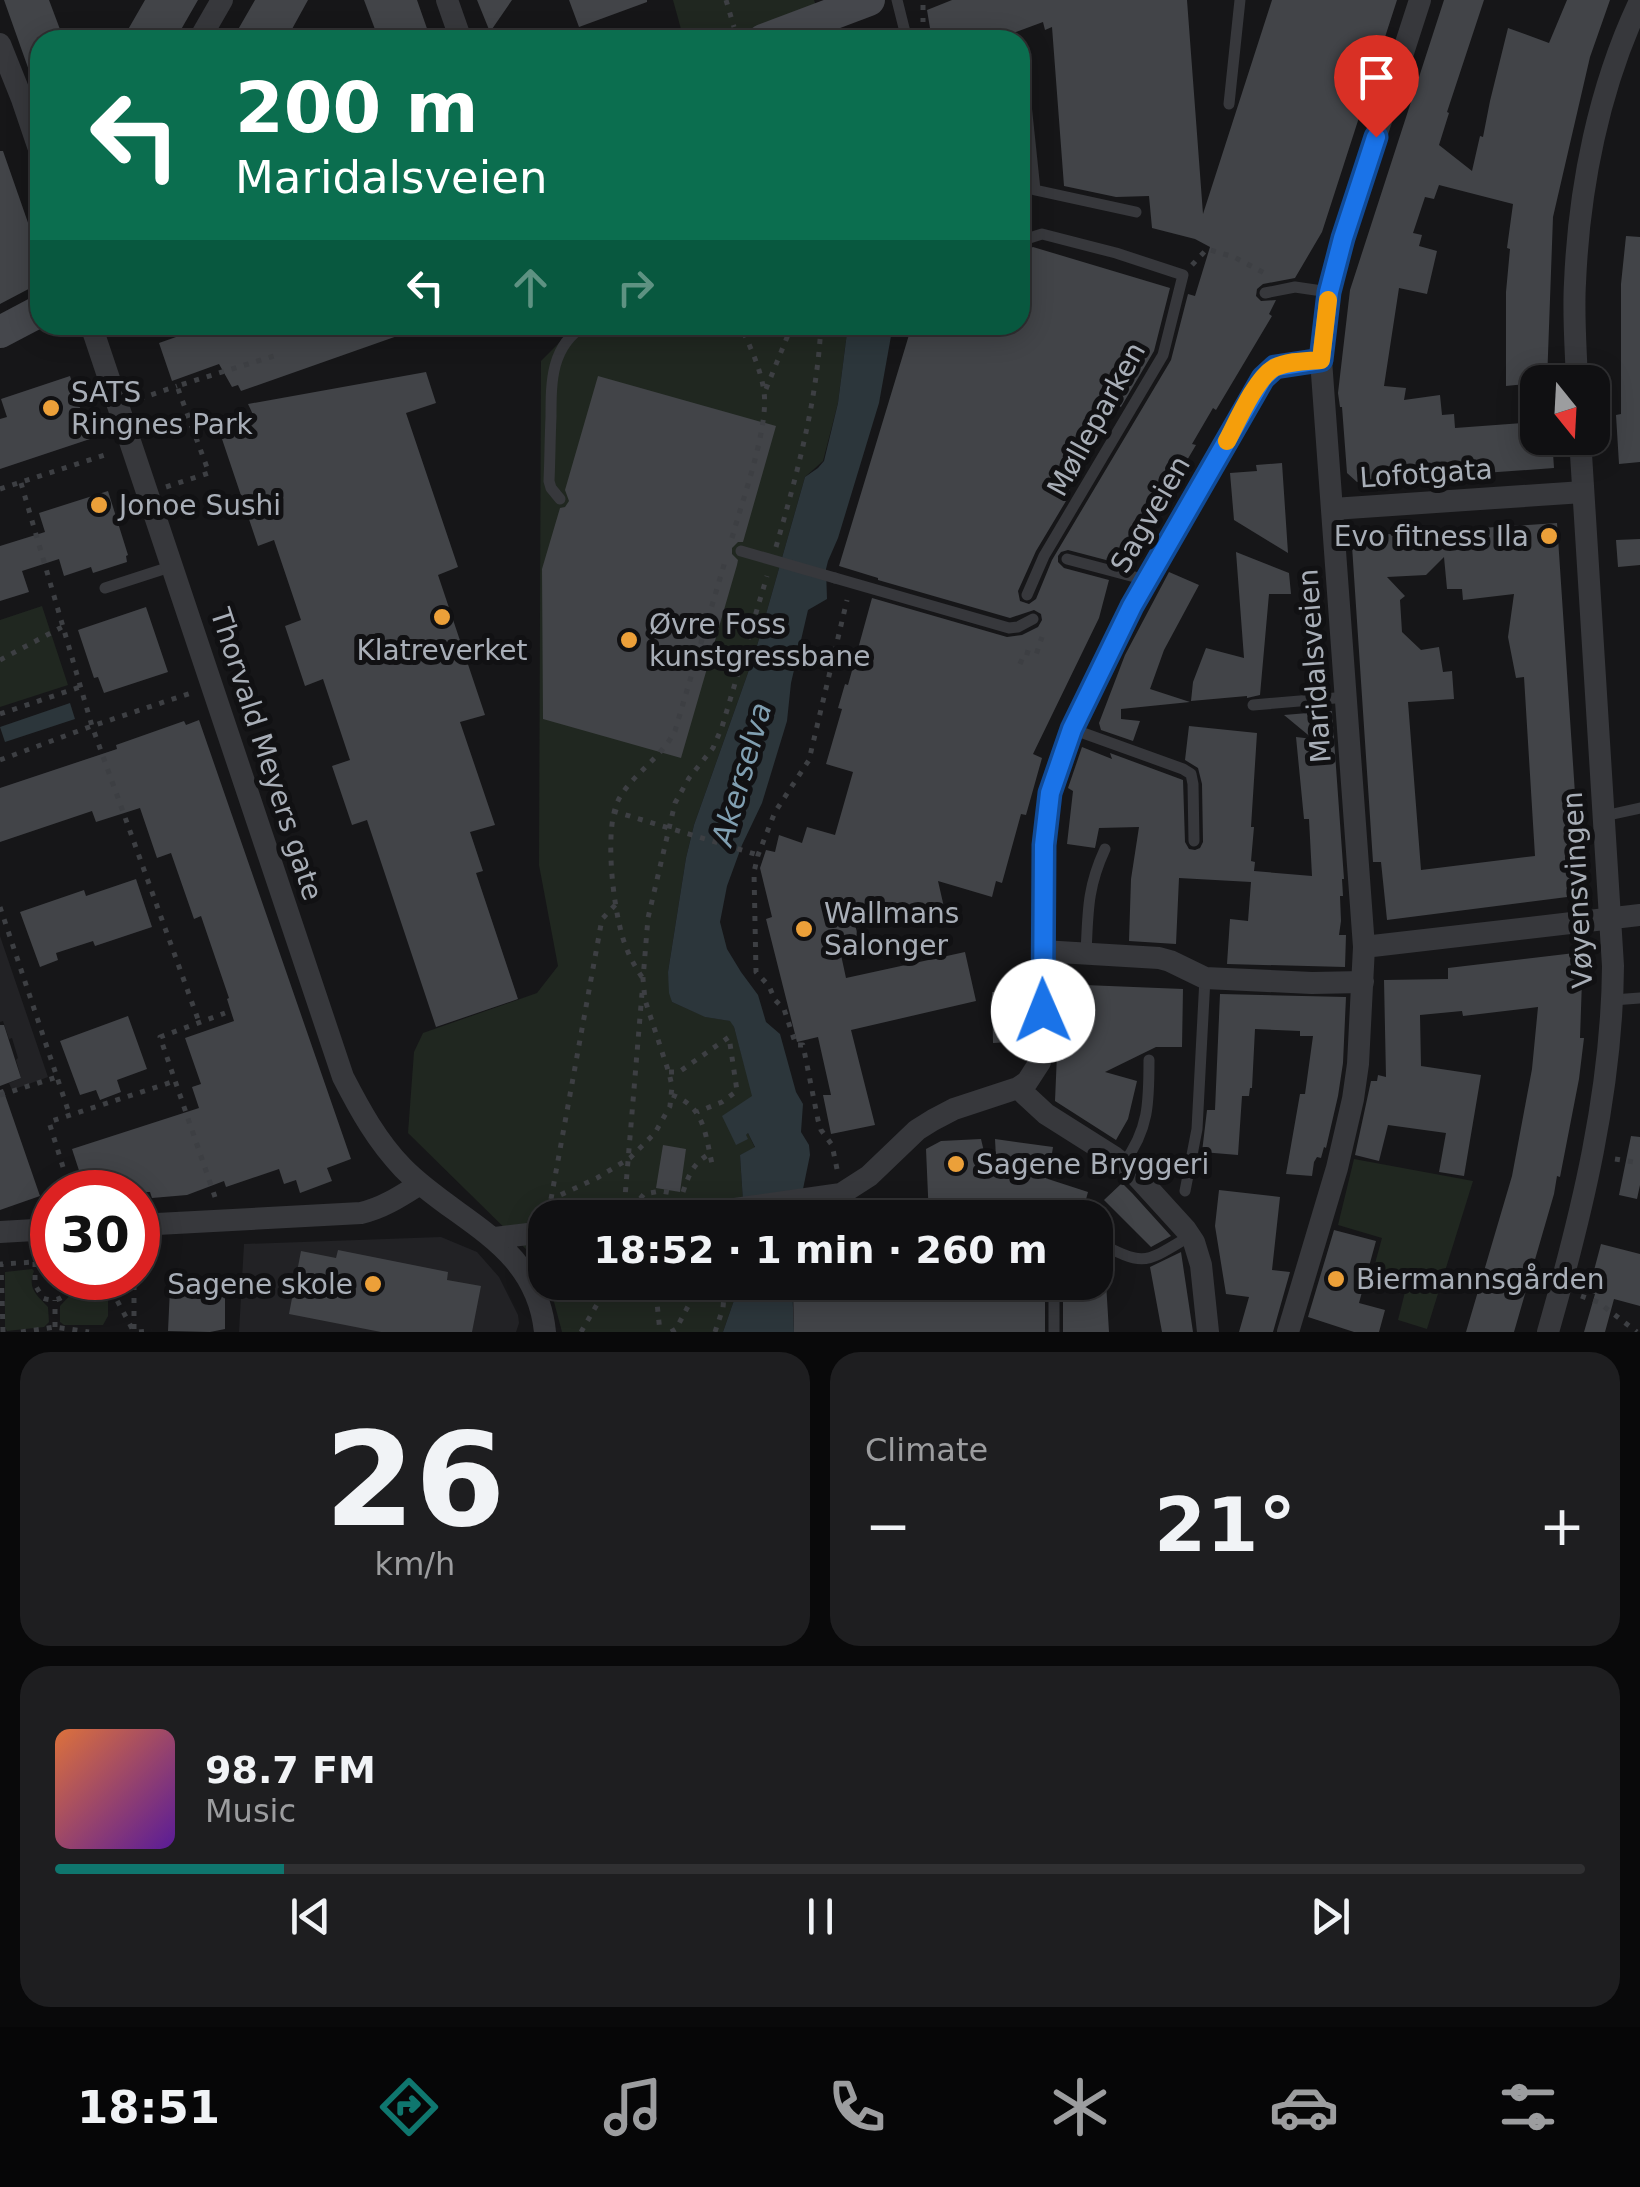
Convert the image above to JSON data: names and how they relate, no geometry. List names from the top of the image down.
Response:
{
  "streets": {
    "street": [
      "Lofotgata",
      "Sagveien",
      "Maridalsveien",
      "Thorvald Meyers gate",
      "Vøyensvingen"
    ],
    "lane": ["Mølleparken"]
  },
  "crossings": [
    ["Lofotgata", "Maridalsveien"],
    ["Lofotgata", "Vøyensvingen"],
    ["Sagveien", "Maridalsveien"]
  ],
  "water": ["Akerselva"],
  "places": [
    "SATS Ringnes Park",
    "Jonoe Sushi",
    "Evo fitness Ila",
    "Klatreverket",
    "Øvre Foss kunstgressbane",
    "Wallmans Salonger",
    "Sagene Bryggeri",
    "Biermannsgården",
    "Sagene skole"
  ],
  "north": "bottom",
  "page": {
    "turn": ["200 m", "Maridalsveien"],
    "limit": "30",
    "trip": "18:52 · 1 min · 260 m",
    "tile": [
      ["26", "km/h"],
      "Climate"
    ],
    "heat": ["−", "21°", "+"],
    "song": ["98.7 FM", "Music"],
    "tabs": "18:51"
  }
}
